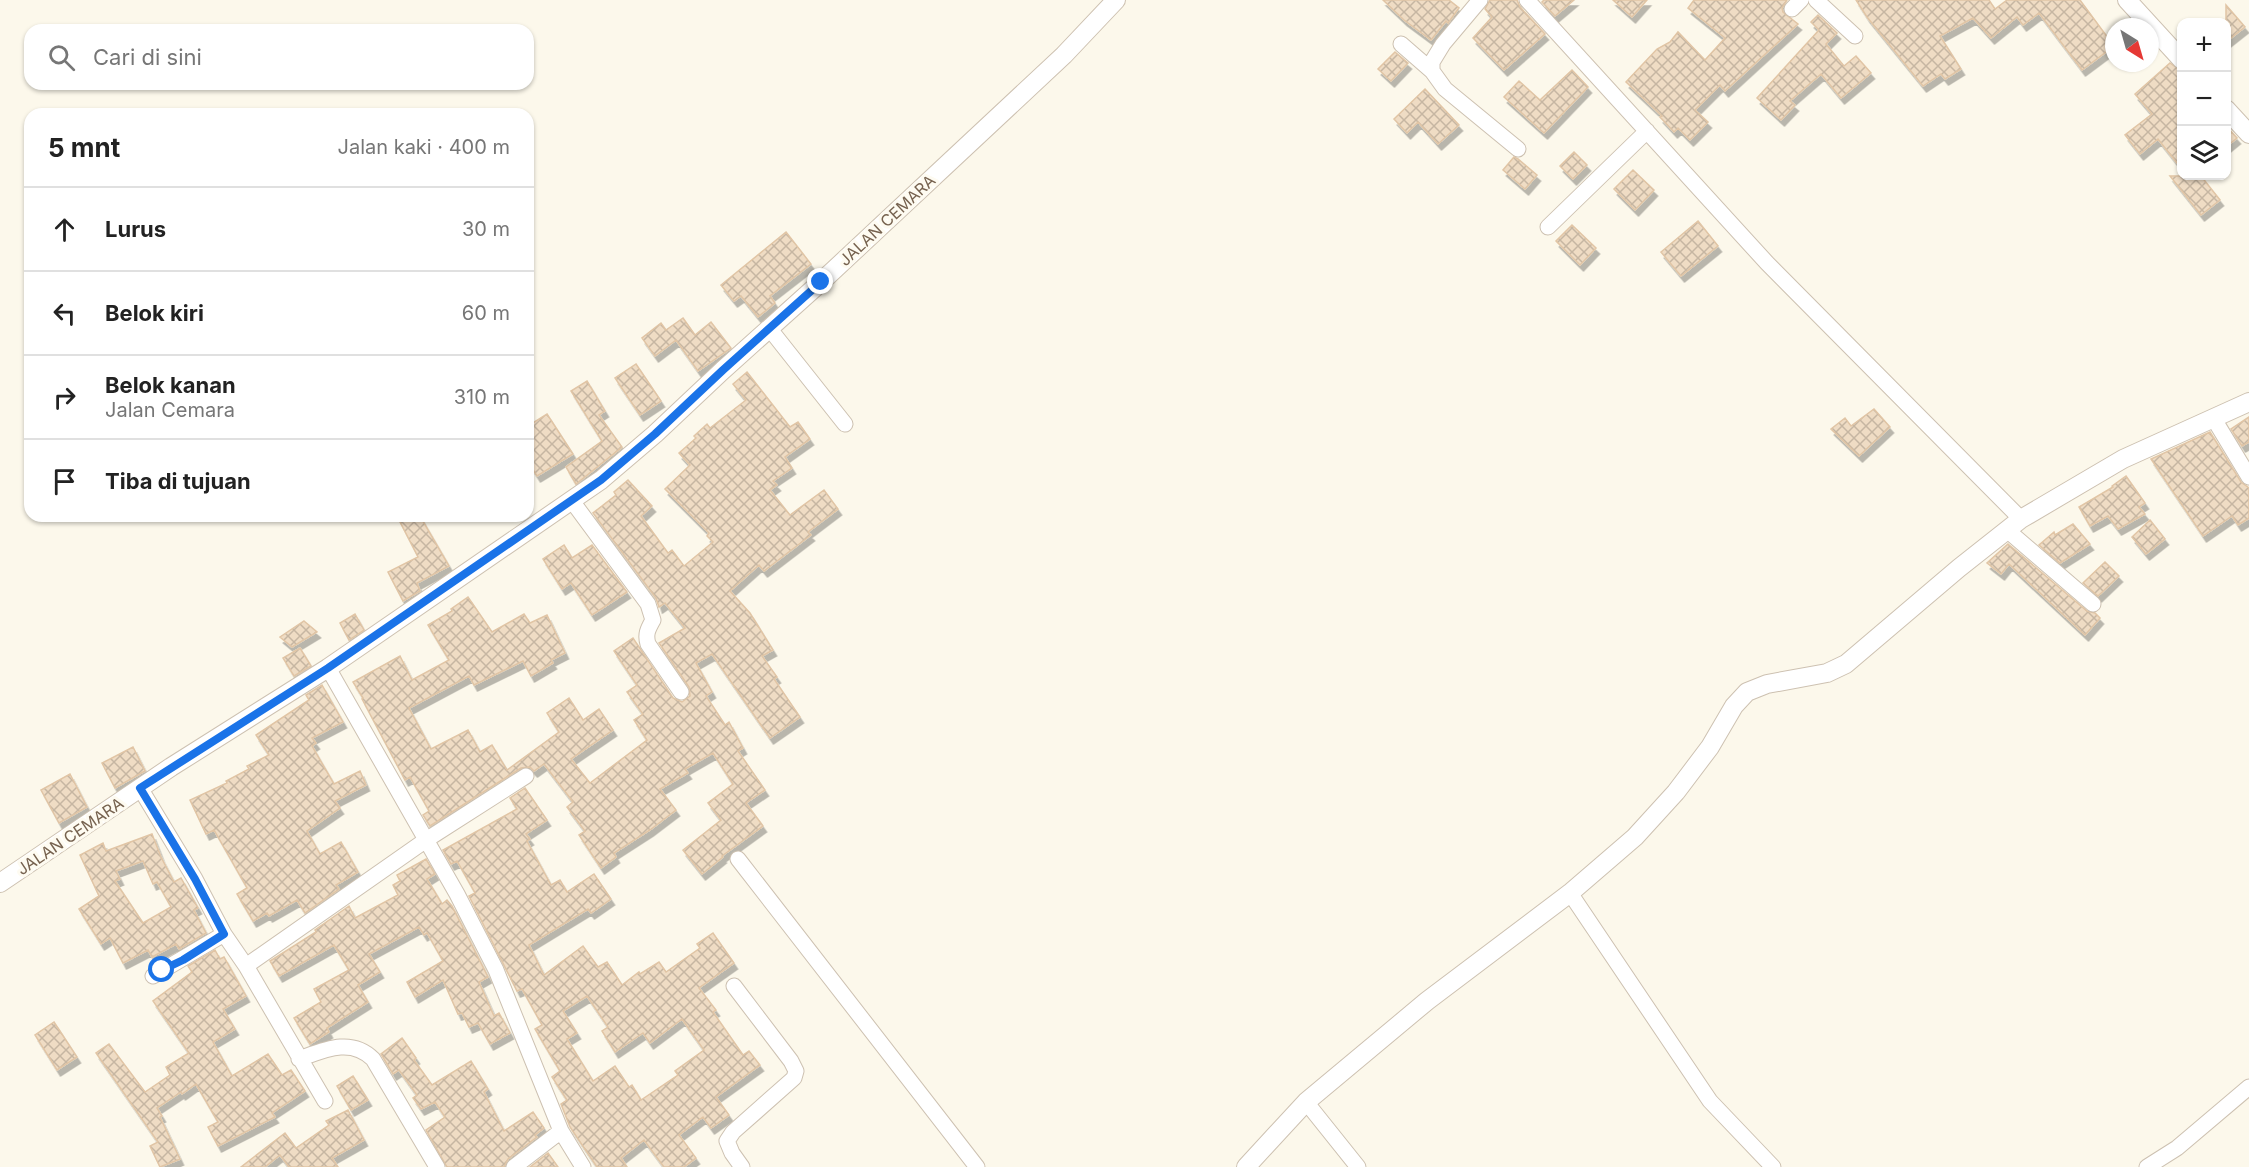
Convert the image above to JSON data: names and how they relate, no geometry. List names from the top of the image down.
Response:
{
  "streets": {
    "street": ["JALAN CEMARA"]
  },
  "north": "bottom right",
  "page": {
    "map_buttons": ["+", "−"],
    "search": "Cari di sini",
    "heading": ["5 mnt", "Jalan kaki · 400 m"],
    "list": [
      ["Lurus", "30 m"],
      ["Belok kiri", "60 m"],
      ["Belok kanan", "Jalan Cemara", "310 m"],
      "Tiba di tujuan"
    ]
  }
}
